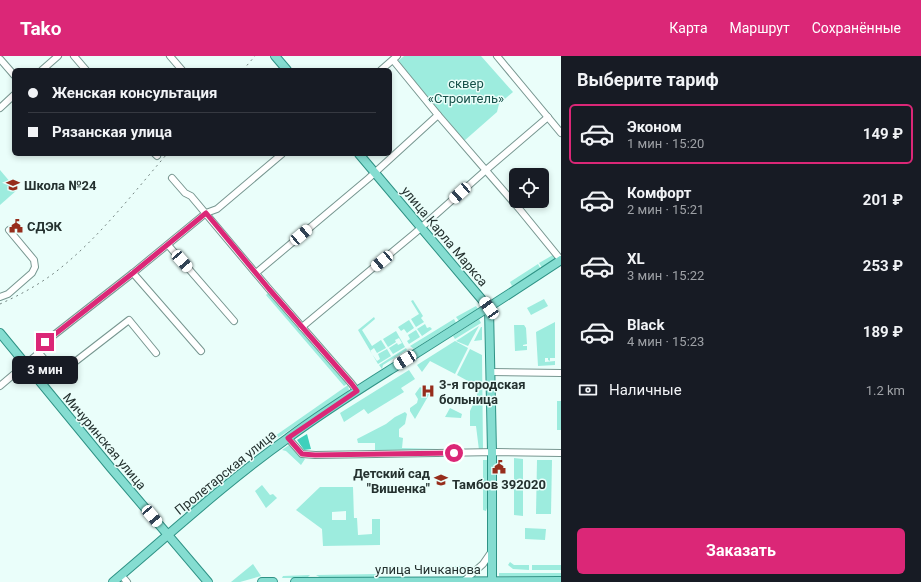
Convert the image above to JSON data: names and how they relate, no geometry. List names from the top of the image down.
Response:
{
  "streets": {
    "main road": [
      "улица Карла Маркса",
      "Мичуринская улица",
      "Пролетарская улица",
      "улица Чичканова"
    ]
  },
  "crossings": [
    ["улица Карла Маркса", "Пролетарская улица"],
    ["Мичуринская улица", "Пролетарская улица"]
  ],
  "parks": ["сквер «Строитель»"],
  "places": {
    "school or university": ["Школа №24", "Детский сад \"Вишенка\""],
    "public building": ["СДЭК", "Тамбов 392020"],
    "hospital": ["3-я городская больница"]
  },
  "page": {
    "header": "Tako",
    "nav": ["Карта", "Маршрут", "Сохранённые"],
    "heading": "Выберите тариф",
    "banner": ["Женская консультация", "Рязанская улица"],
    "list": [
      {
        "name": "Эконом",
        "note": "1 мин · 15:20",
        "value": "149 ₽"
      },
      {
        "name": "Комфорт",
        "note": "2 мин · 15:21",
        "value": "201 ₽"
      },
      {
        "name": "XL",
        "note": "3 мин · 15:22",
        "value": "253 ₽"
      },
      {
        "name": "Black",
        "note": "4 мин · 15:23",
        "value": "189 ₽"
      }
    ],
    "bubble": "3 мин",
    "pay": ["Наличные", "1.2 km"],
    "buttons": "Заказать"
  }
}
